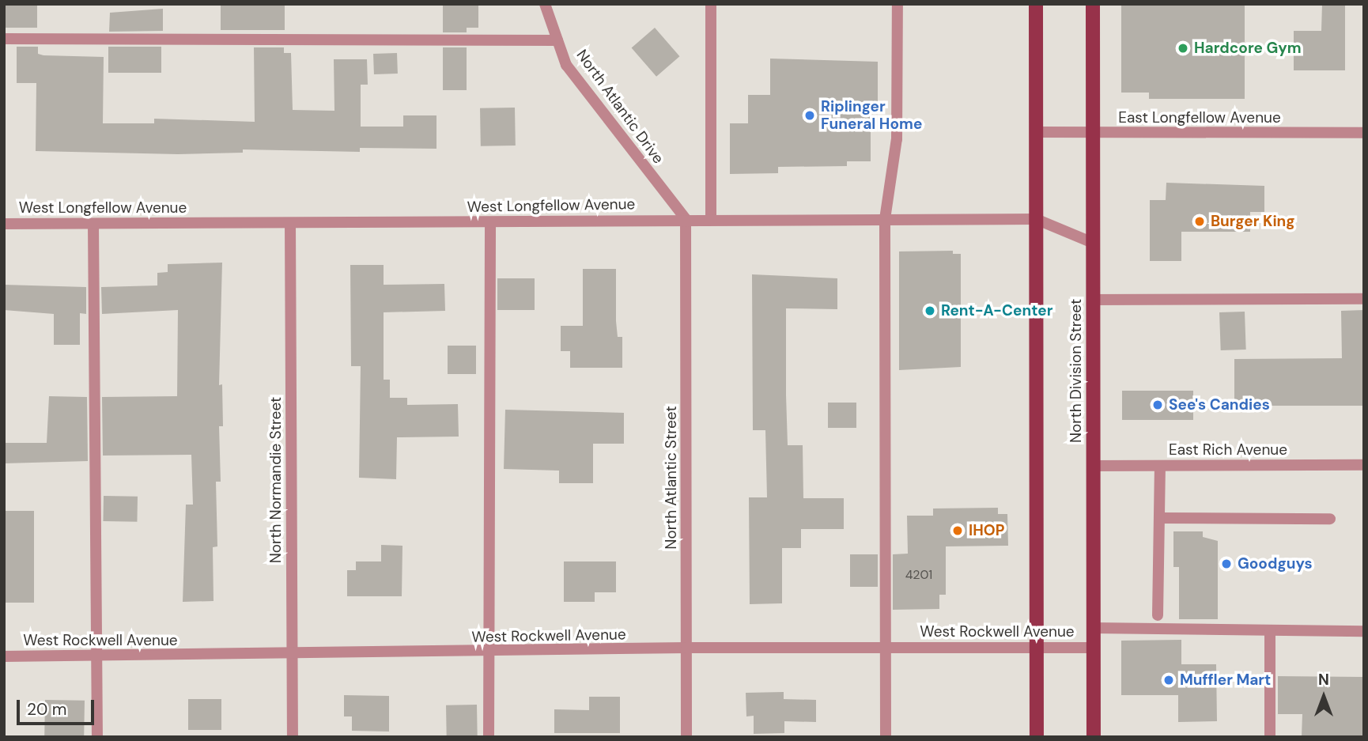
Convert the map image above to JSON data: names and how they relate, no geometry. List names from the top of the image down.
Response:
{
  "streets": {
    "main road": ["North Division Street"],
    "street": [
      "North Atlantic Drive",
      "East Longfellow Avenue",
      "West Longfellow Avenue",
      "East Rich Avenue",
      "North Atlantic Street",
      "North Normandie Street",
      "West Rockwell Avenue"
    ]
  },
  "crossings": [
    ["North Atlantic Drive", "West Longfellow Avenue"],
    ["North Atlantic Drive", "North Atlantic Street"],
    ["East Longfellow Avenue", "North Division Street"],
    ["West Longfellow Avenue", "North Division Street"],
    ["West Longfellow Avenue", "North Atlantic Street"],
    ["West Longfellow Avenue", "North Normandie Street"],
    ["North Division Street", "East Rich Avenue"],
    ["North Division Street", "West Rockwell Avenue"],
    ["North Atlantic Street", "West Rockwell Avenue"],
    ["North Normandie Street", "West Rockwell Avenue"]
  ],
  "places": [
    "Hardcore Gym",
    "Riplinger Funeral Home",
    "Burger King",
    "Rent-A-Center",
    "See's Candies",
    "IHOP",
    "Goodguys",
    "Muffler Mart"
  ],
  "house_numbers": ["4201"],
  "scale_bar": "20 m",
  "north": "top"
}
